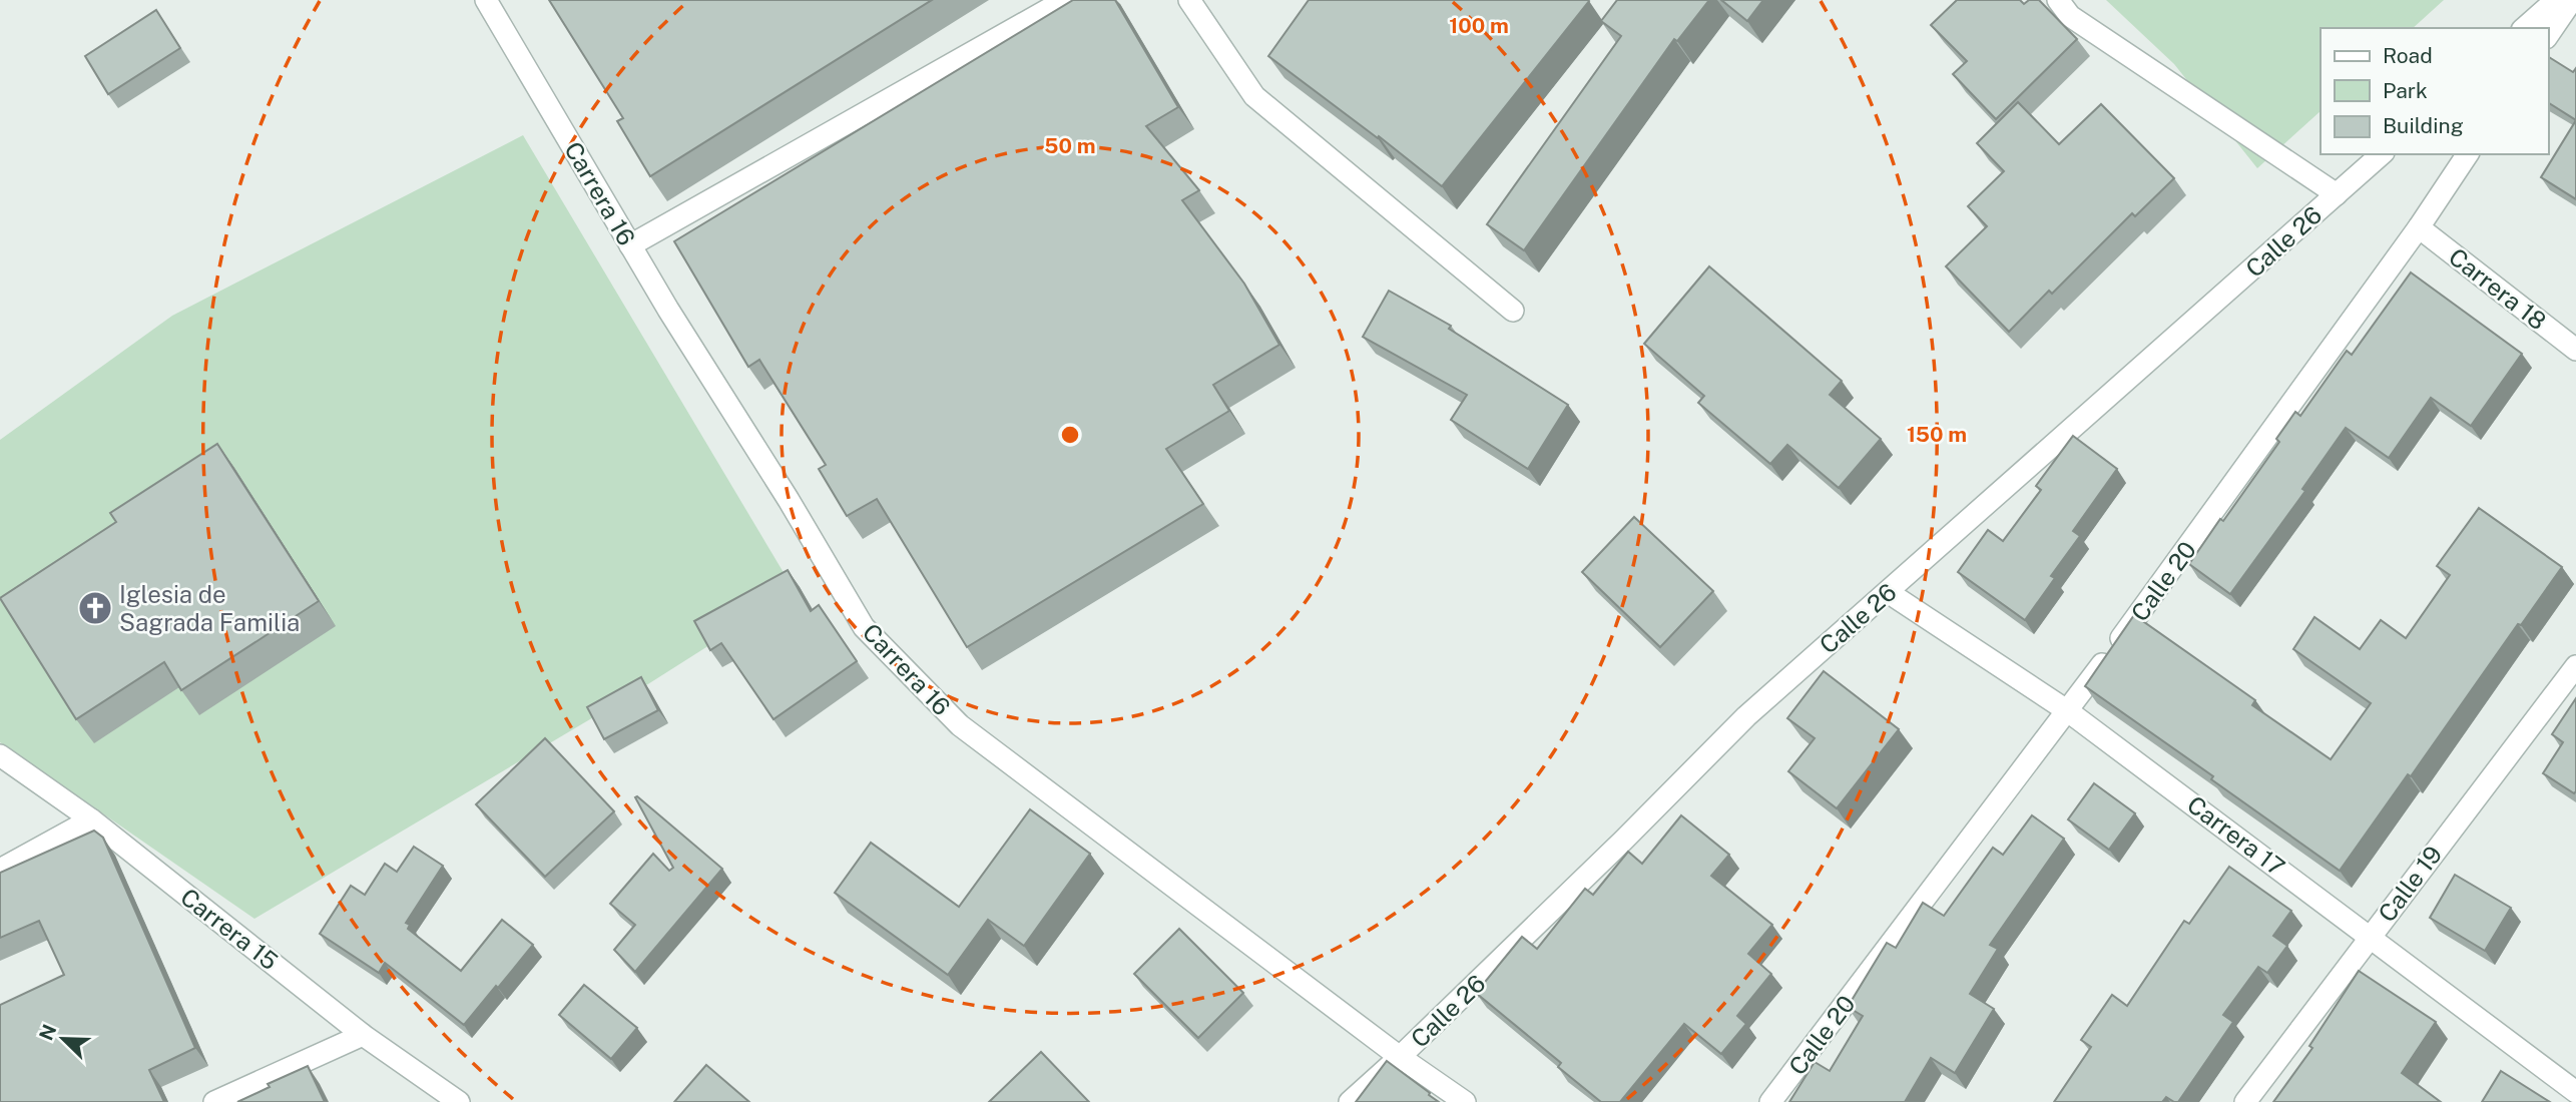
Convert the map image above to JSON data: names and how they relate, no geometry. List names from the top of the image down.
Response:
{
  "streets": {
    "street": [
      "Carrera 16",
      "Calle 26",
      "Carrera 18",
      "Calle 20",
      "Carrera 17",
      "Calle 19",
      "Carrera 15"
    ]
  },
  "crossings": [
    ["Carrera 16", "Calle 26"],
    ["Calle 26", "Carrera 17"],
    ["Carrera 18", "Calle 20"],
    ["Calle 20", "Carrera 17"],
    ["Carrera 17", "Calle 19"]
  ],
  "places": {
    "church": ["Iglesia de Sagrada Familia"]
  },
  "legend": ["Road", "Park", "Building"],
  "north": "top left",
  "rings": ["100 m", "50 m", "150 m"]
}
